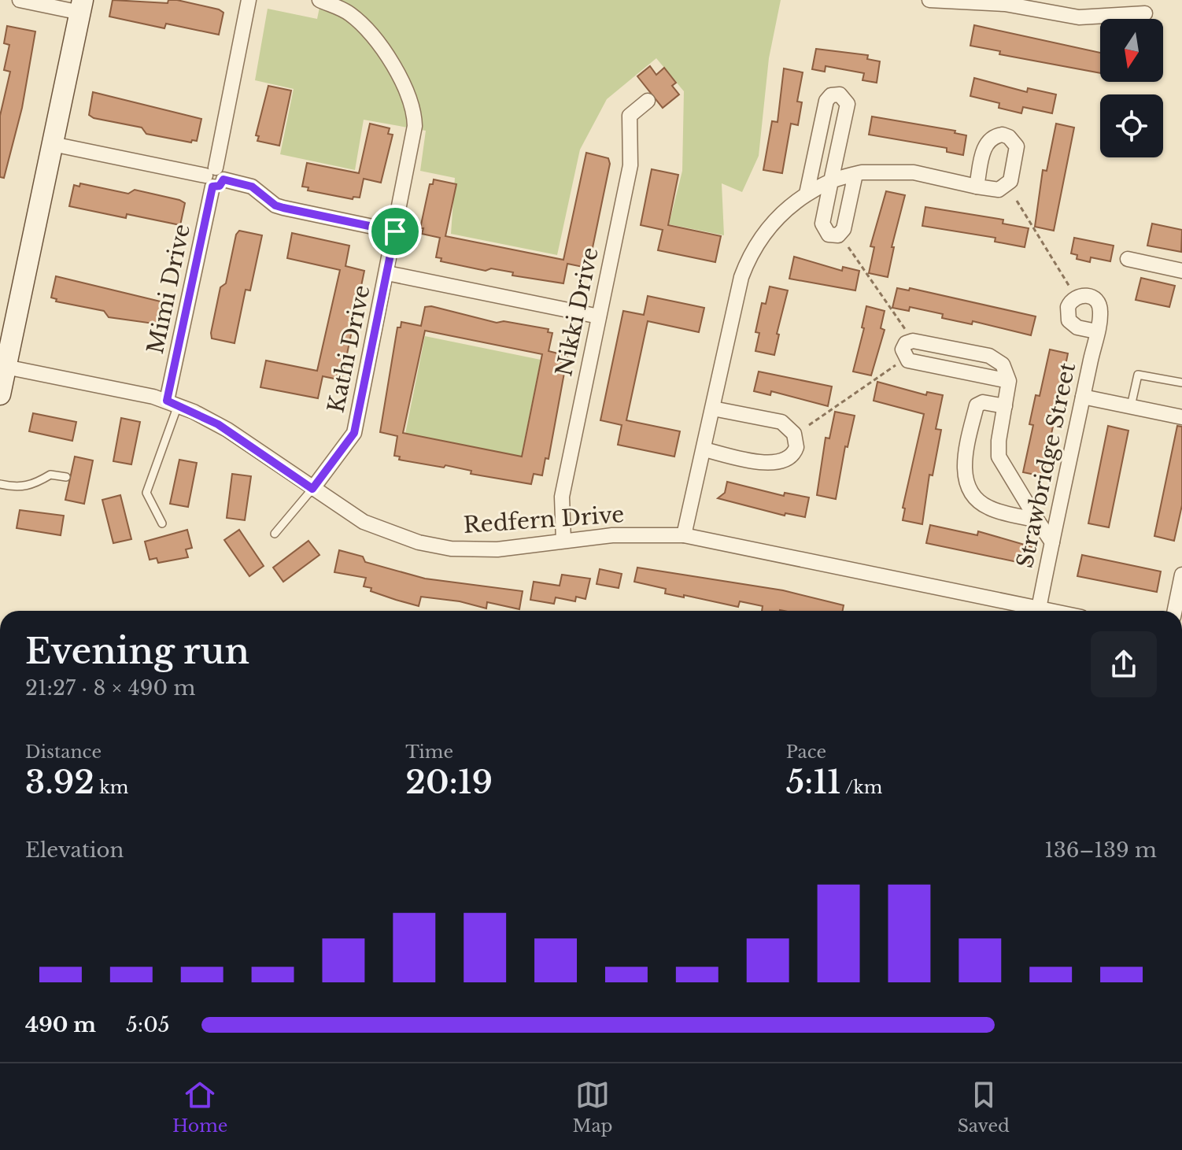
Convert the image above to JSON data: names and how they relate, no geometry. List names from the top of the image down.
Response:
{
  "streets": {
    "street": [
      "Mimi Drive",
      "Nikki Drive",
      "Kathi Drive",
      "Strawbridge Street",
      "Redfern Drive"
    ]
  },
  "crossings": [
    ["Mimi Drive", "Redfern Drive"],
    ["Nikki Drive", "Redfern Drive"],
    ["Kathi Drive", "Redfern Drive"],
    ["Strawbridge Street", "Redfern Drive"]
  ],
  "north": "bottom",
  "page": {
    "heading": ["Evening run", "21:27 · 8 × 490 m"],
    "stats": [
      ["Distance", "3.92 km"],
      ["Time", "20:19"],
      ["Pace", "5:11 /km"]
    ],
    "chart": ["Elevation", "136–139 m"],
    "list": [
      {
        "name": "490 m",
        "note": "5:05"
      }
    ],
    "tabs": ["Home", "Map", "Saved"]
  }
}
